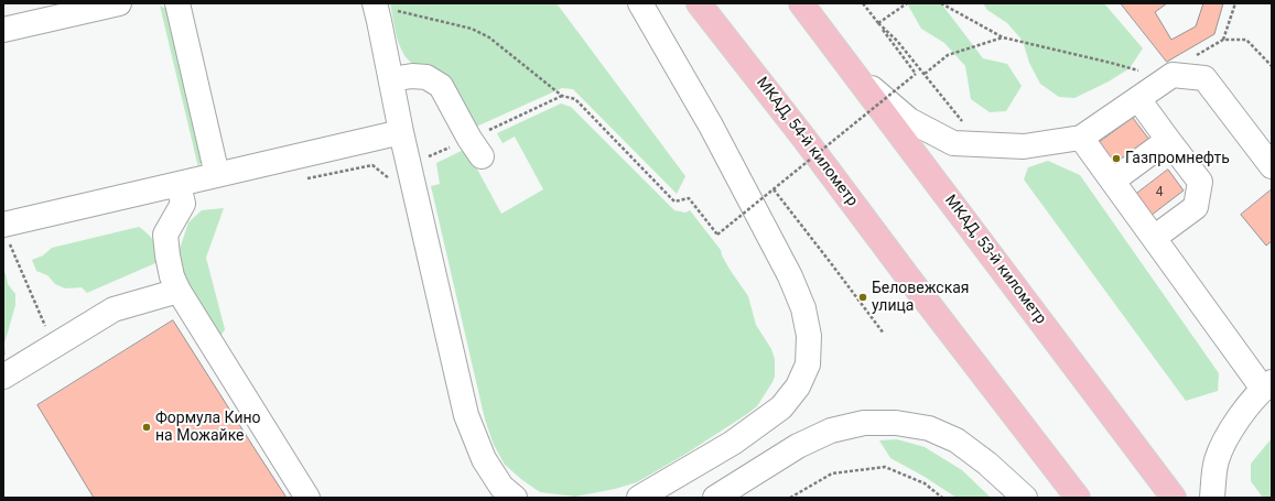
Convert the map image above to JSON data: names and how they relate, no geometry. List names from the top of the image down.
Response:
{
  "streets": {
    "highway": ["МКАД, 54-й километр", "МКАД, 53-й километр"]
  },
  "places": ["Газпромнефть", "Беловежская улица", "Формула Кино на Можайке"],
  "house_numbers": ["4"]
}
